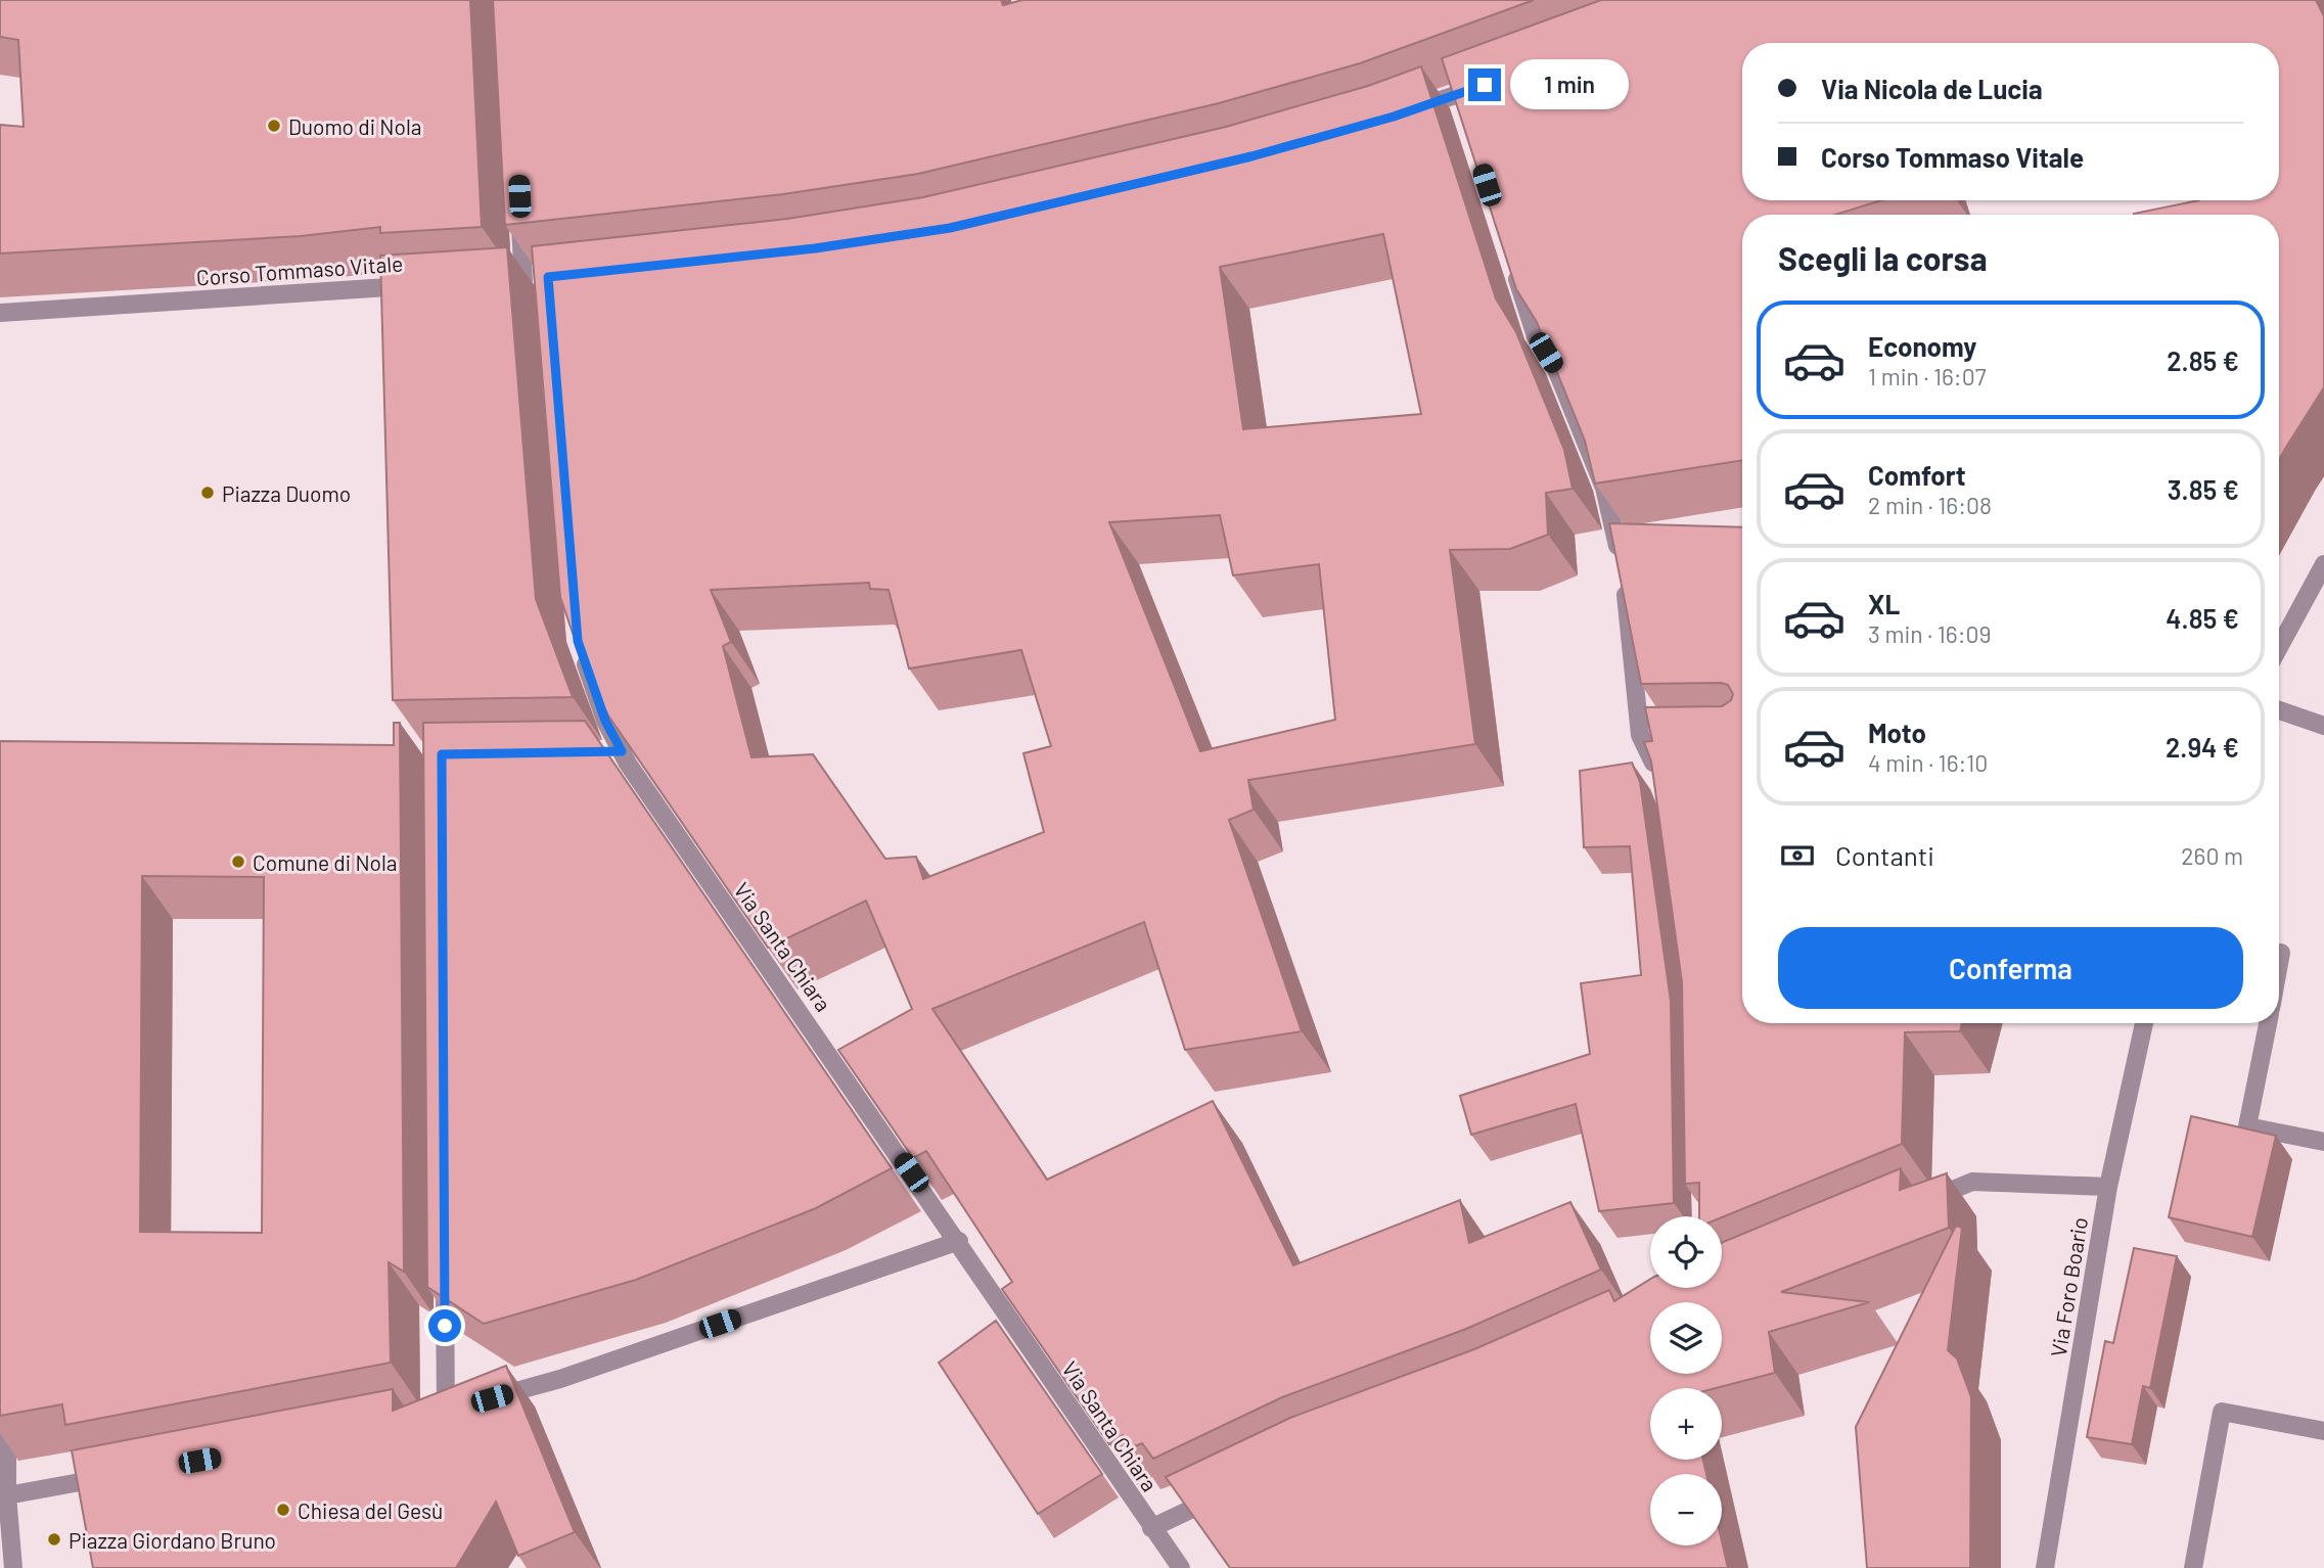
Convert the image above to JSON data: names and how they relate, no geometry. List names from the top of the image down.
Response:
{
  "streets": {
    "street": ["Corso Tommaso Vitale", "Via Santa Chiara", "Via Foro Boario"]
  },
  "places": [
    "Duomo di Nola",
    "Piazza Duomo",
    "Comune di Nola",
    "Chiesa del Gesù",
    "Piazza Giordano Bruno"
  ],
  "page": {
    "banner": ["Via Nicola de Lucia", "Corso Tommaso Vitale"],
    "bubble": "1 min",
    "heading": "Scegli la corsa",
    "list": [
      {
        "name": "Economy",
        "note": "1 min · 16:07",
        "value": "2.85 €"
      },
      {
        "name": "Comfort",
        "note": "2 min · 16:08",
        "value": "3.85 €"
      },
      {
        "name": "XL",
        "note": "3 min · 16:09",
        "value": "4.85 €"
      },
      {
        "name": "Moto",
        "note": "4 min · 16:10",
        "value": "2.94 €"
      }
    ],
    "pay": ["Contanti", "260 m"],
    "buttons": "Conferma",
    "map_buttons": ["+", "−"]
  }
}
